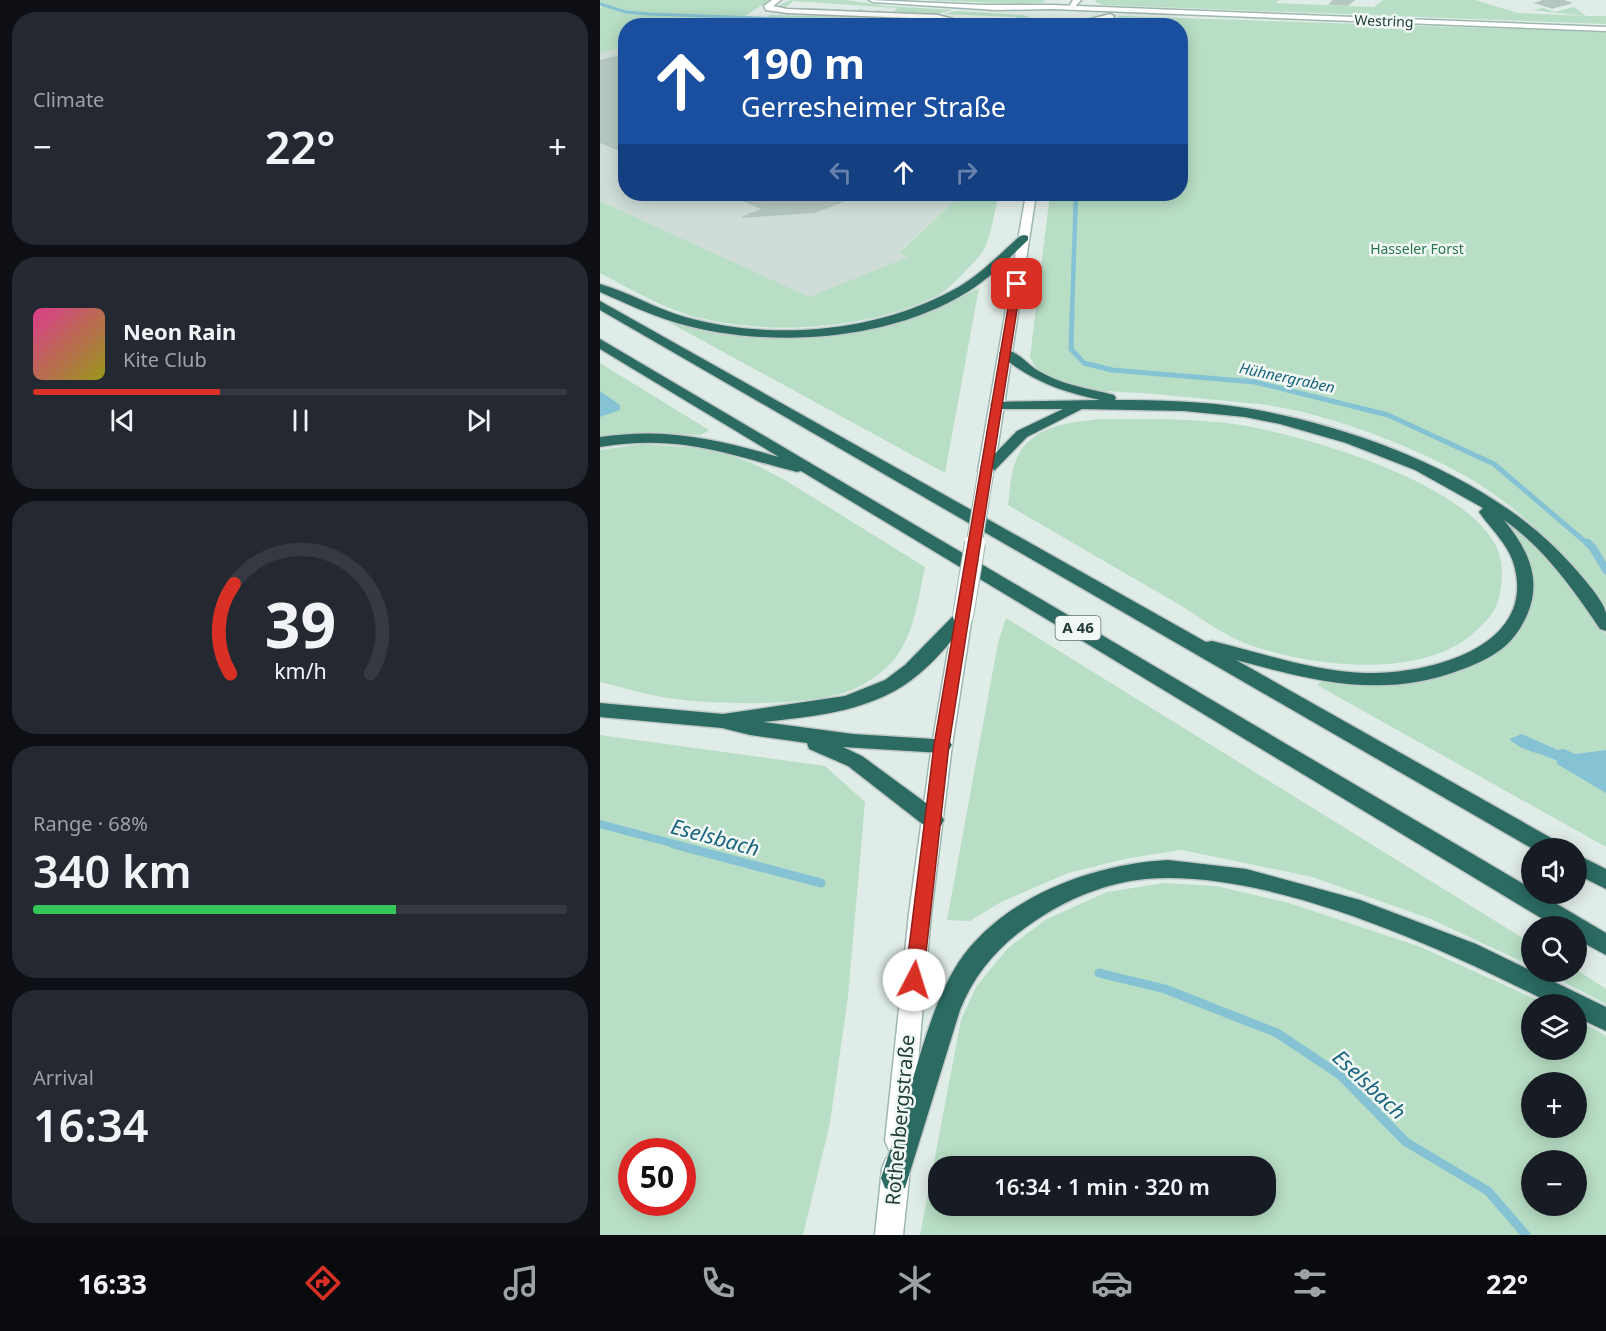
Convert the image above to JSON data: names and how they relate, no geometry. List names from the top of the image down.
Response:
{
  "streets": {
    "highway": ["A 46"],
    "main road": ["Westring", "Rothenbergstraße"]
  },
  "water": ["Hühnergraben", "Eselsbach"],
  "parks": ["Hasseler Forst"],
  "page": {
    "tile": [
      "Climate",
      ["Range · 68%", "340 km"],
      ["Arrival", "16:34"]
    ],
    "turn": ["190 m", "Gerresheimer Straße"],
    "heat": ["−", "22°", "+"],
    "song": ["Neon Rain", "Kite Club"],
    "map_buttons": ["+", "−"],
    "limit": "50",
    "trip": "16:34 · 1 min · 320 m",
    "tabs": ["16:33", "22°"],
    "gauge": ["39", "km/h"]
  }
}
